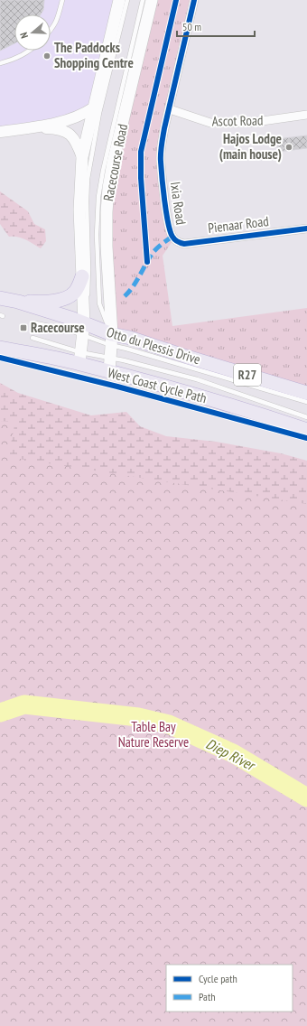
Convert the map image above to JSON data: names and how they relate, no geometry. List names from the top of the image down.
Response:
{
  "streets": {
    "main road": ["Racecourse Road", "Otto du Plessis Drive", "R27"],
    "street": ["Ascot Road", "Ixia Road", "Pienaar Road"],
    "cycle path": ["West Coast Cycle Path"]
  },
  "crossings": [
    ["Ascot Road", "Ixia Road"],
    ["Racecourse Road", "Otto du Plessis Drive"],
    ["Racecourse Road", "R27"],
    ["Ixia Road", "Pienaar Road"]
  ],
  "water": ["Diep River"],
  "parks": ["Table Bay Nature Reserve"],
  "places": {
    "other": ["The Paddocks Shopping Centre", "Hajos Lodge (main house)"],
    "transit": ["Racecourse"]
  },
  "legend": ["Cycle path", "Path"],
  "scale_bar": "50 m",
  "north": "left"
}
